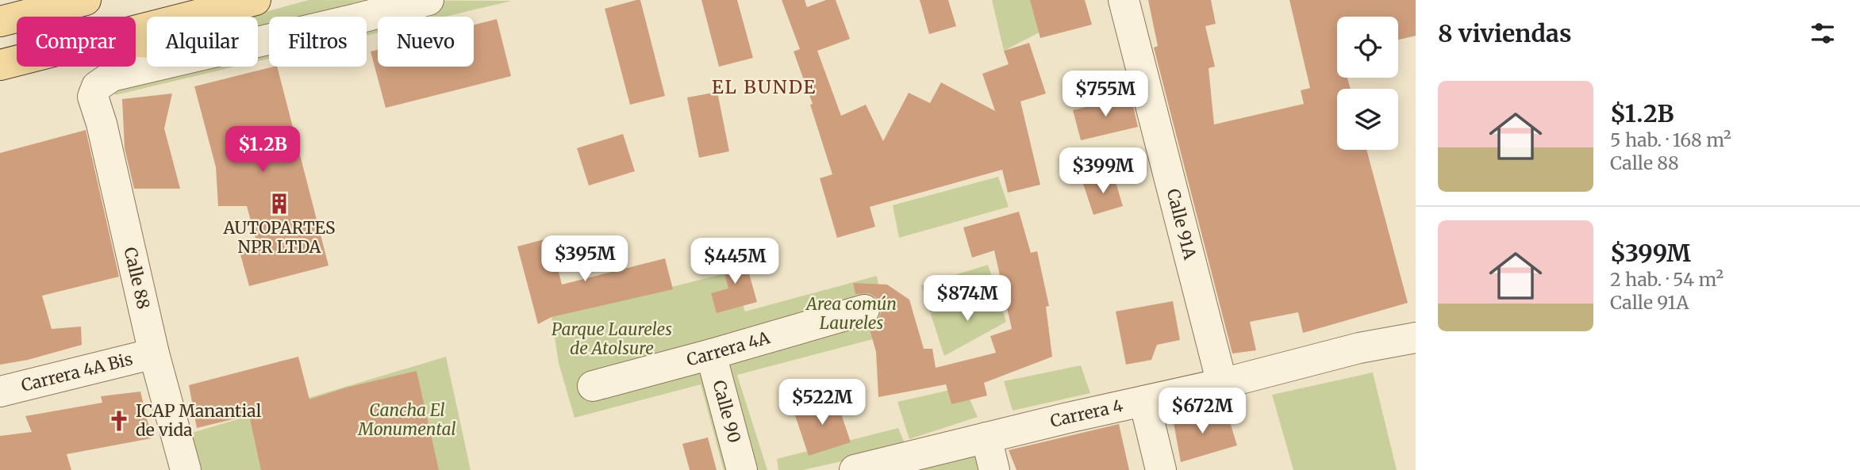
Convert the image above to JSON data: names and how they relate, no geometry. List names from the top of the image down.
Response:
{
  "streets": {
    "street": [
      "Calle 91A",
      "Calle 88",
      "Carrera 4A",
      "Carrera 4A Bis",
      "Calle 90",
      "Carrera 4"
    ]
  },
  "crossings": [
    ["Calle 91A", "Carrera 4"],
    ["Calle 88", "Carrera 4A Bis"],
    ["Carrera 4A", "Calle 90"]
  ],
  "districts": ["EL BUNDE"],
  "parks": ["Area común Laureles", "Parque Laureles de Atolsure", "Cancha El Monumental"],
  "places": {
    "building": ["AUTOPARTES NPR LTDA"],
    "church": ["ICAP Manantial de vida"]
  },
  "page": {
    "heading": "8 viviendas",
    "chip": [
      "Comprar",
      "Alquilar",
      "Filtros",
      "Nuevo"
    ],
    "list": [
      {
        "name": "$1.2B",
        "note": "5 hab. · 168 m² · Calle 88"
      },
      {
        "name": "$399M",
        "note": "2 hab. · 54 m² · Calle 91A"
      }
    ],
    "price": [
      "$755M",
      "$1.2B",
      "$399M",
      "$395M",
      "$445M",
      "$874M",
      "$522M",
      "$672M"
    ]
  }
}
